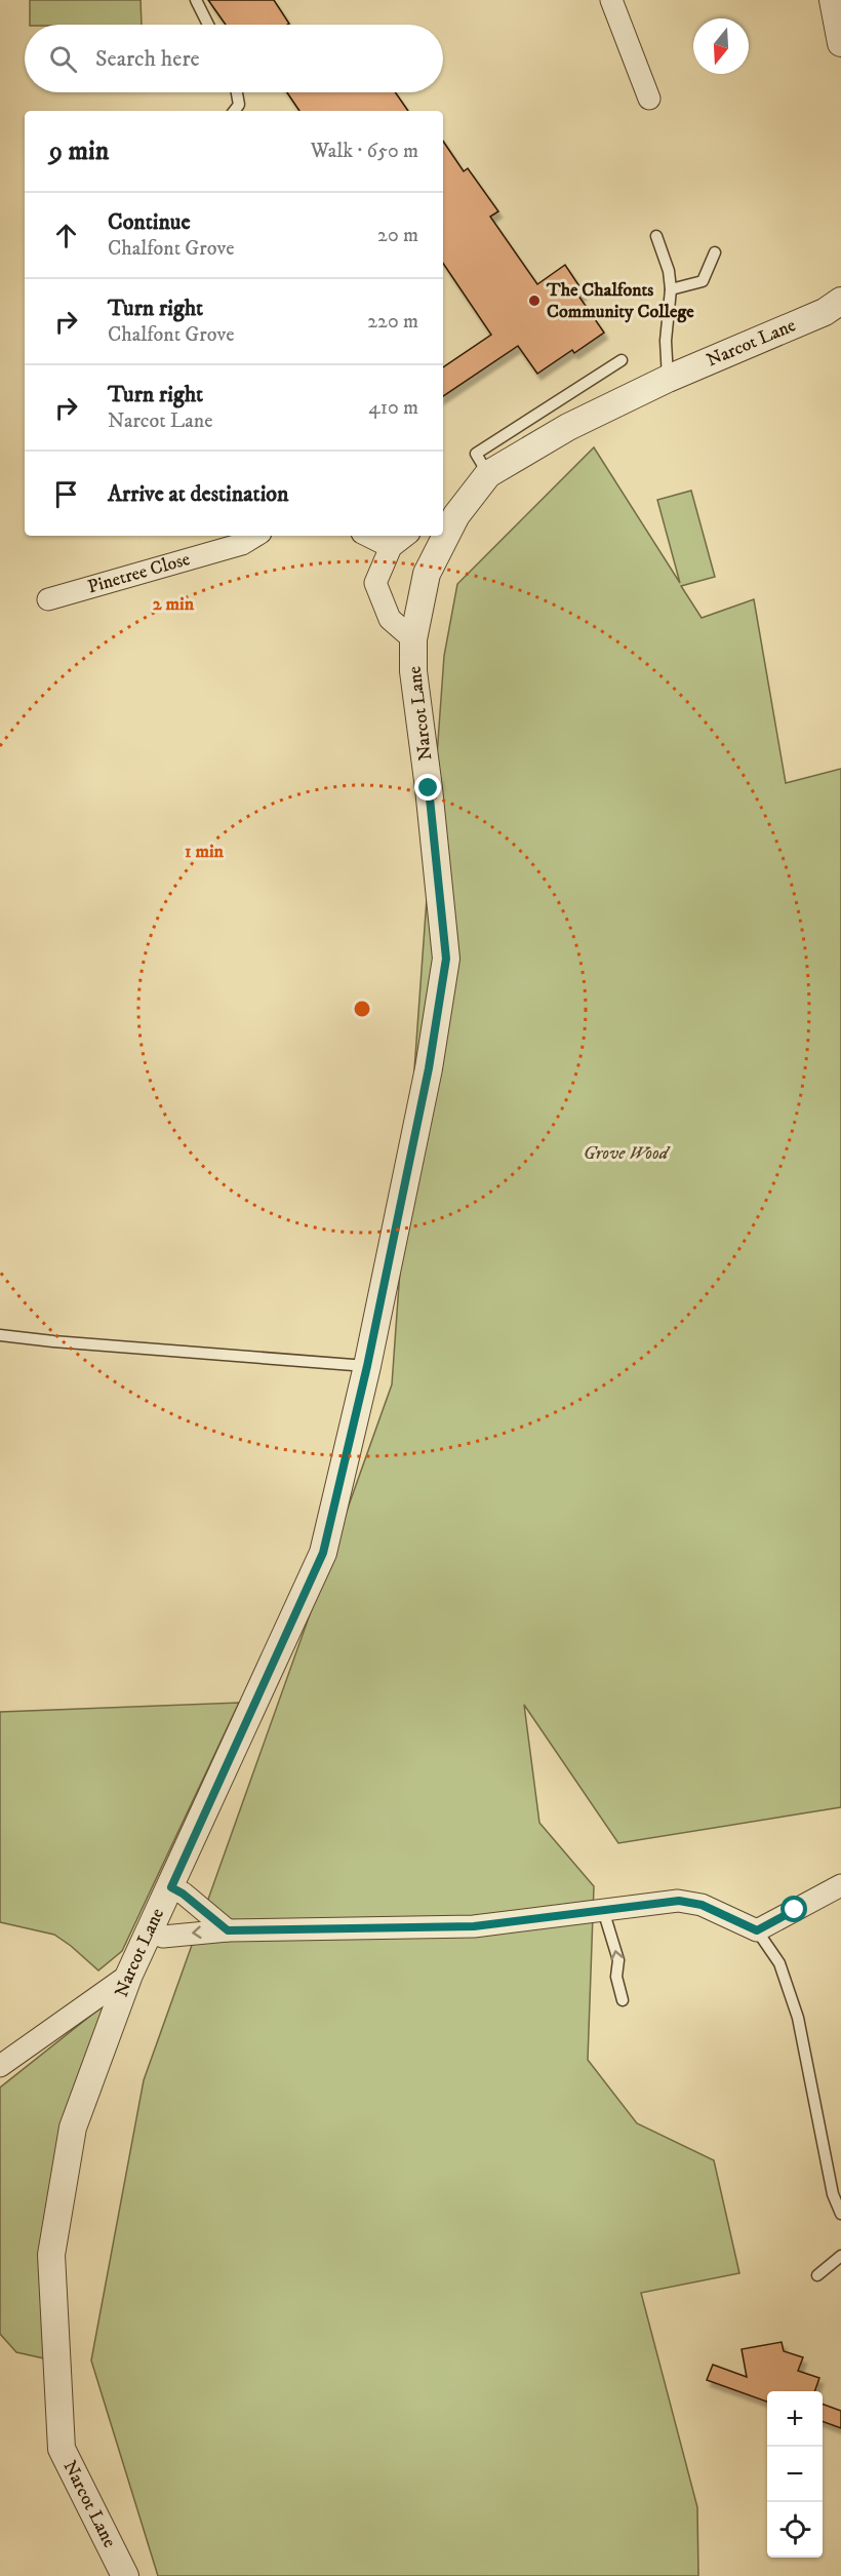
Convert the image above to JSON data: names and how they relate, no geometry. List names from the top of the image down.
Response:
{
  "streets": {
    "street": ["Narcot Lane", "Pinetree Close"]
  },
  "parks": ["Grove Wood"],
  "places": ["The Chalfonts Community College"],
  "north": "bottom",
  "page": {
    "search": "Search here",
    "heading": ["9 min", "Walk · 650 m"],
    "list": [
      ["Continue", "Chalfont Grove", "20 m"],
      ["Turn right", "Chalfont Grove", "220 m"],
      ["Turn right", "Narcot Lane", "410 m"],
      "Arrive at destination"
    ],
    "map_buttons": ["+", "−"]
  },
  "rings": ["2 min", "1 min"]
}
